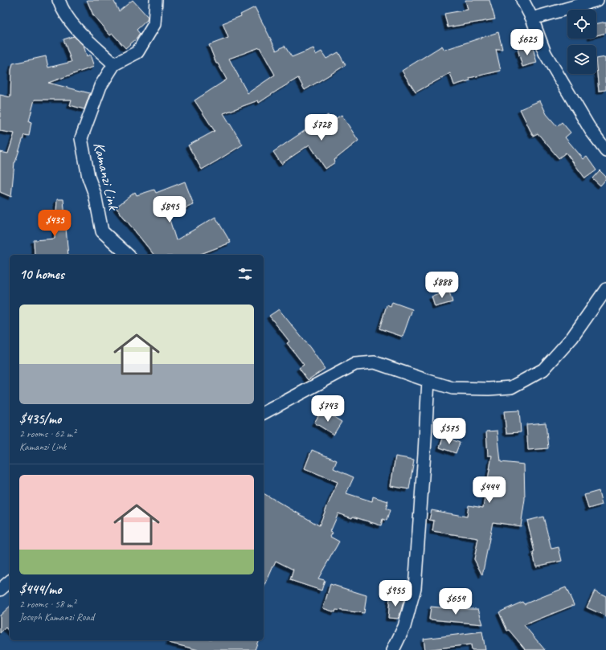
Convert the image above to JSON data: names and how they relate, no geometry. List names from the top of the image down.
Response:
{
  "streets": {
    "street": ["Kamanzi Link"]
  },
  "page": {
    "price": [
      "$625",
      "$728",
      "$845",
      "$435",
      "$888",
      "$743",
      "$575",
      "$444",
      "$955",
      "$654"
    ],
    "heading": "10 homes",
    "list": [
      {
        "name": "$435/mo",
        "note": "2 rooms · 62 m² · Kamanzi Link"
      },
      {
        "name": "$444/mo",
        "note": "2 rooms · 58 m² · Joseph Kamanzi Road"
      }
    ]
  }
}
